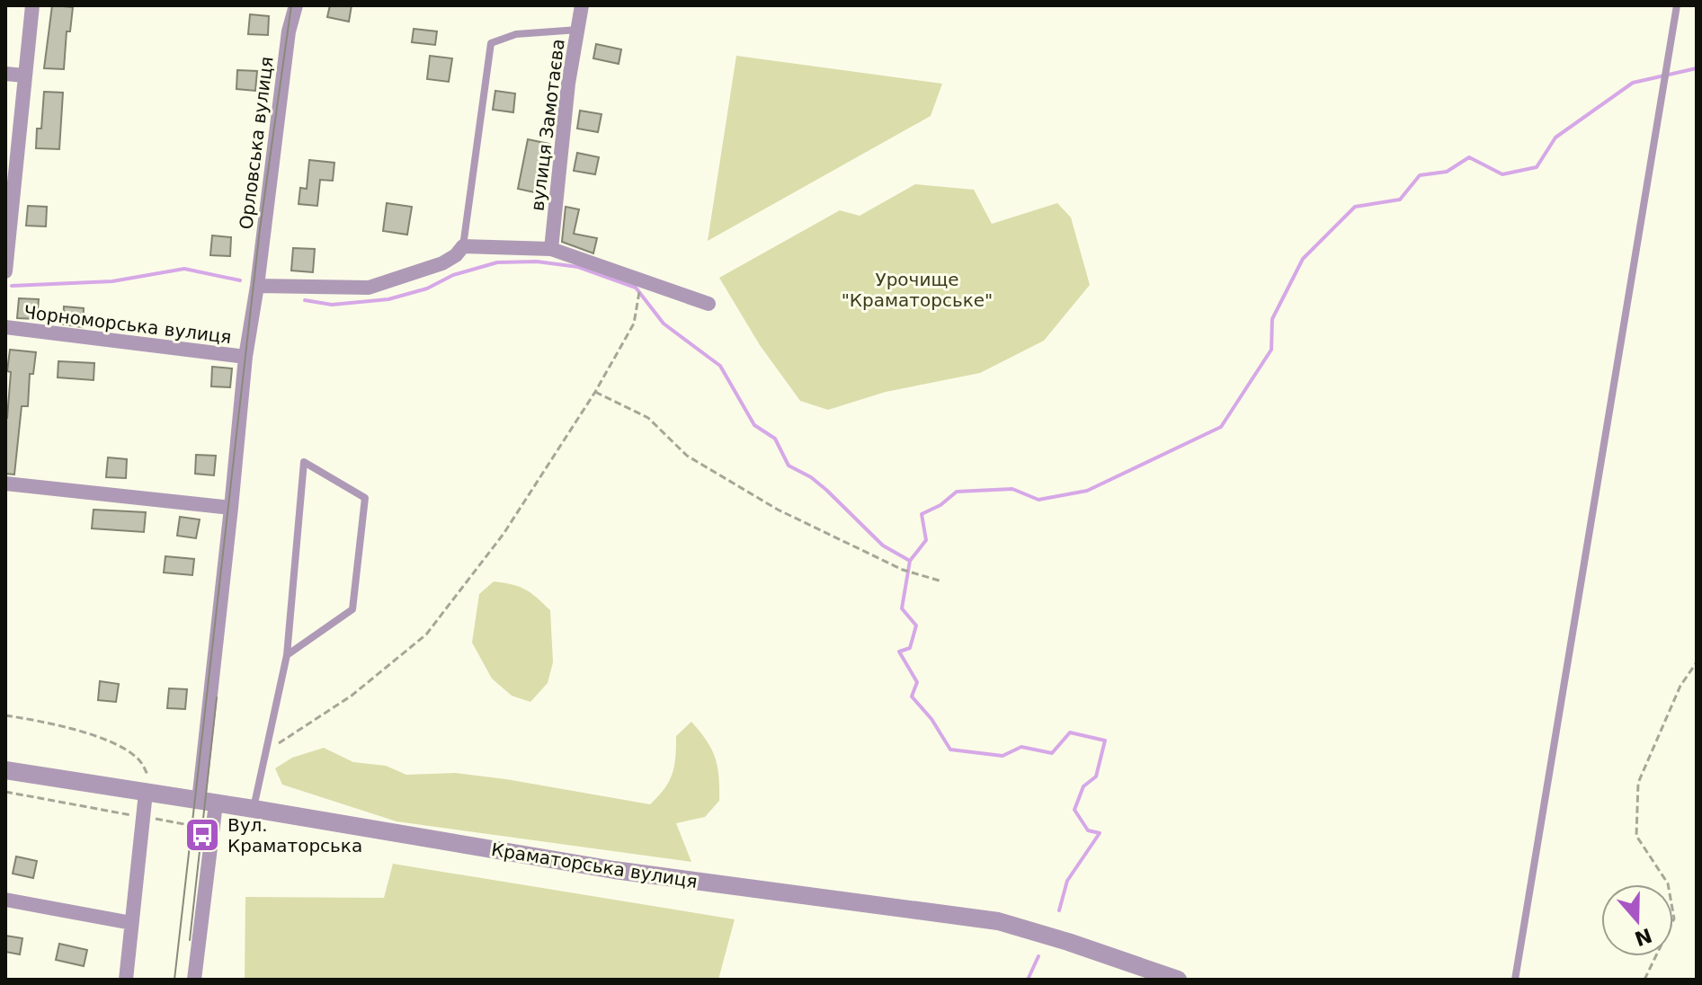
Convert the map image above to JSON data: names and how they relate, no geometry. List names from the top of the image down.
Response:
{
  "streets": {
    "street": [
      "вулиця Замотаєва",
      "Орловська вулиця",
      "Чорноморська вулиця",
      "Краматорська вулиця"
    ]
  },
  "crossings": [
    ["Орловська вулиця", "Чорноморська вулиця"],
    ["Орловська вулиця", "Краматорська вулиця"]
  ],
  "parks": ["Урочище \"Краматорське\""],
  "places": {
    "bus stop": ["Вул. Краматорська"]
  },
  "north": "bottom"
}
